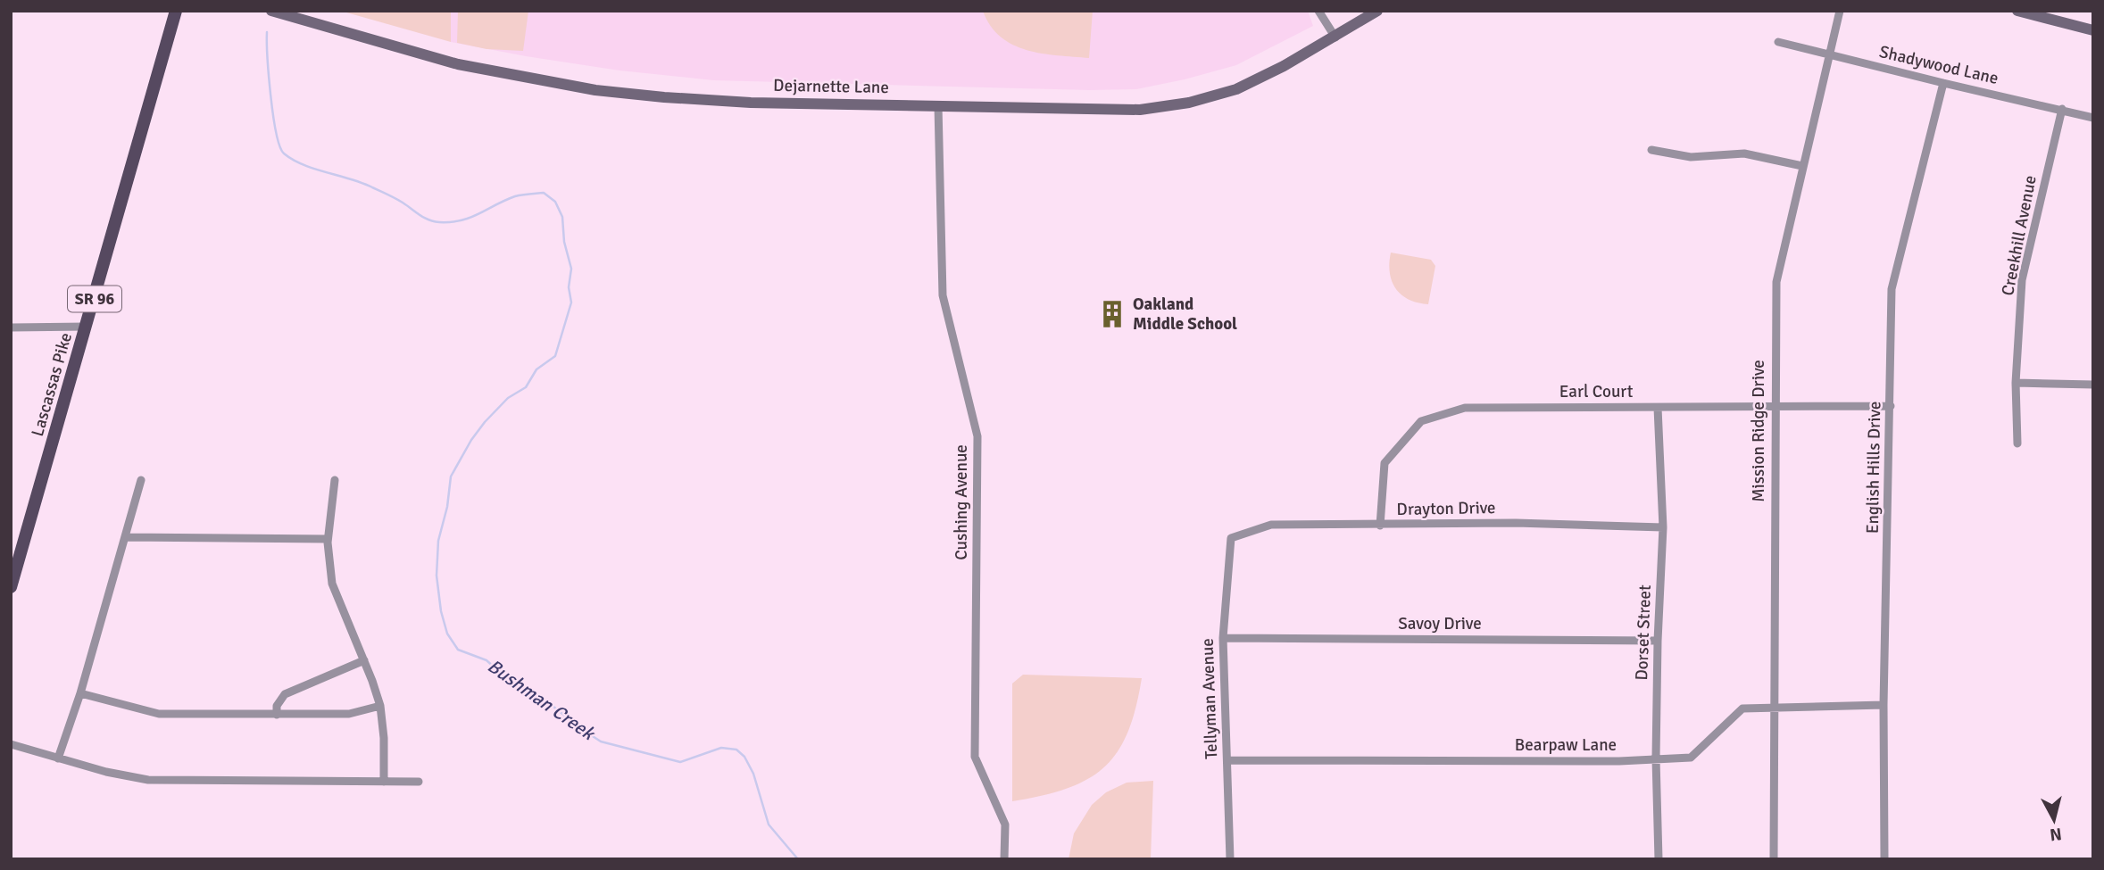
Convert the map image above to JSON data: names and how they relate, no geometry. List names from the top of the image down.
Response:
{
  "streets": {
    "main road": ["Dejarnette Lane", "SR 96", "Lascassas Pike"],
    "street": [
      "Shadywood Lane",
      "Creekhill Avenue",
      "Earl Court",
      "Mission Ridge Drive",
      "English Hills Drive",
      "Cushing Avenue",
      "Drayton Drive",
      "Savoy Drive",
      "Dorset Street",
      "Tellyman Avenue",
      "Bearpaw Lane"
    ]
  },
  "crossings": [
    ["Shadywood Lane", "Creekhill Avenue"],
    ["Shadywood Lane", "Mission Ridge Drive"],
    ["Shadywood Lane", "English Hills Drive"],
    ["Dejarnette Lane", "Cushing Avenue"],
    ["Earl Court", "Mission Ridge Drive"],
    ["Earl Court", "English Hills Drive"],
    ["Earl Court", "Drayton Drive"],
    ["Earl Court", "Dorset Street"],
    ["Mission Ridge Drive", "Bearpaw Lane"],
    ["English Hills Drive", "Bearpaw Lane"],
    ["Drayton Drive", "Dorset Street"],
    ["Drayton Drive", "Tellyman Avenue"],
    ["Savoy Drive", "Dorset Street"],
    ["Savoy Drive", "Tellyman Avenue"],
    ["Dorset Street", "Bearpaw Lane"],
    ["Tellyman Avenue", "Bearpaw Lane"]
  ],
  "water": ["Bushman Creek"],
  "places": {
    "building": ["Oakland Middle School"]
  },
  "north": "bottom"
}
